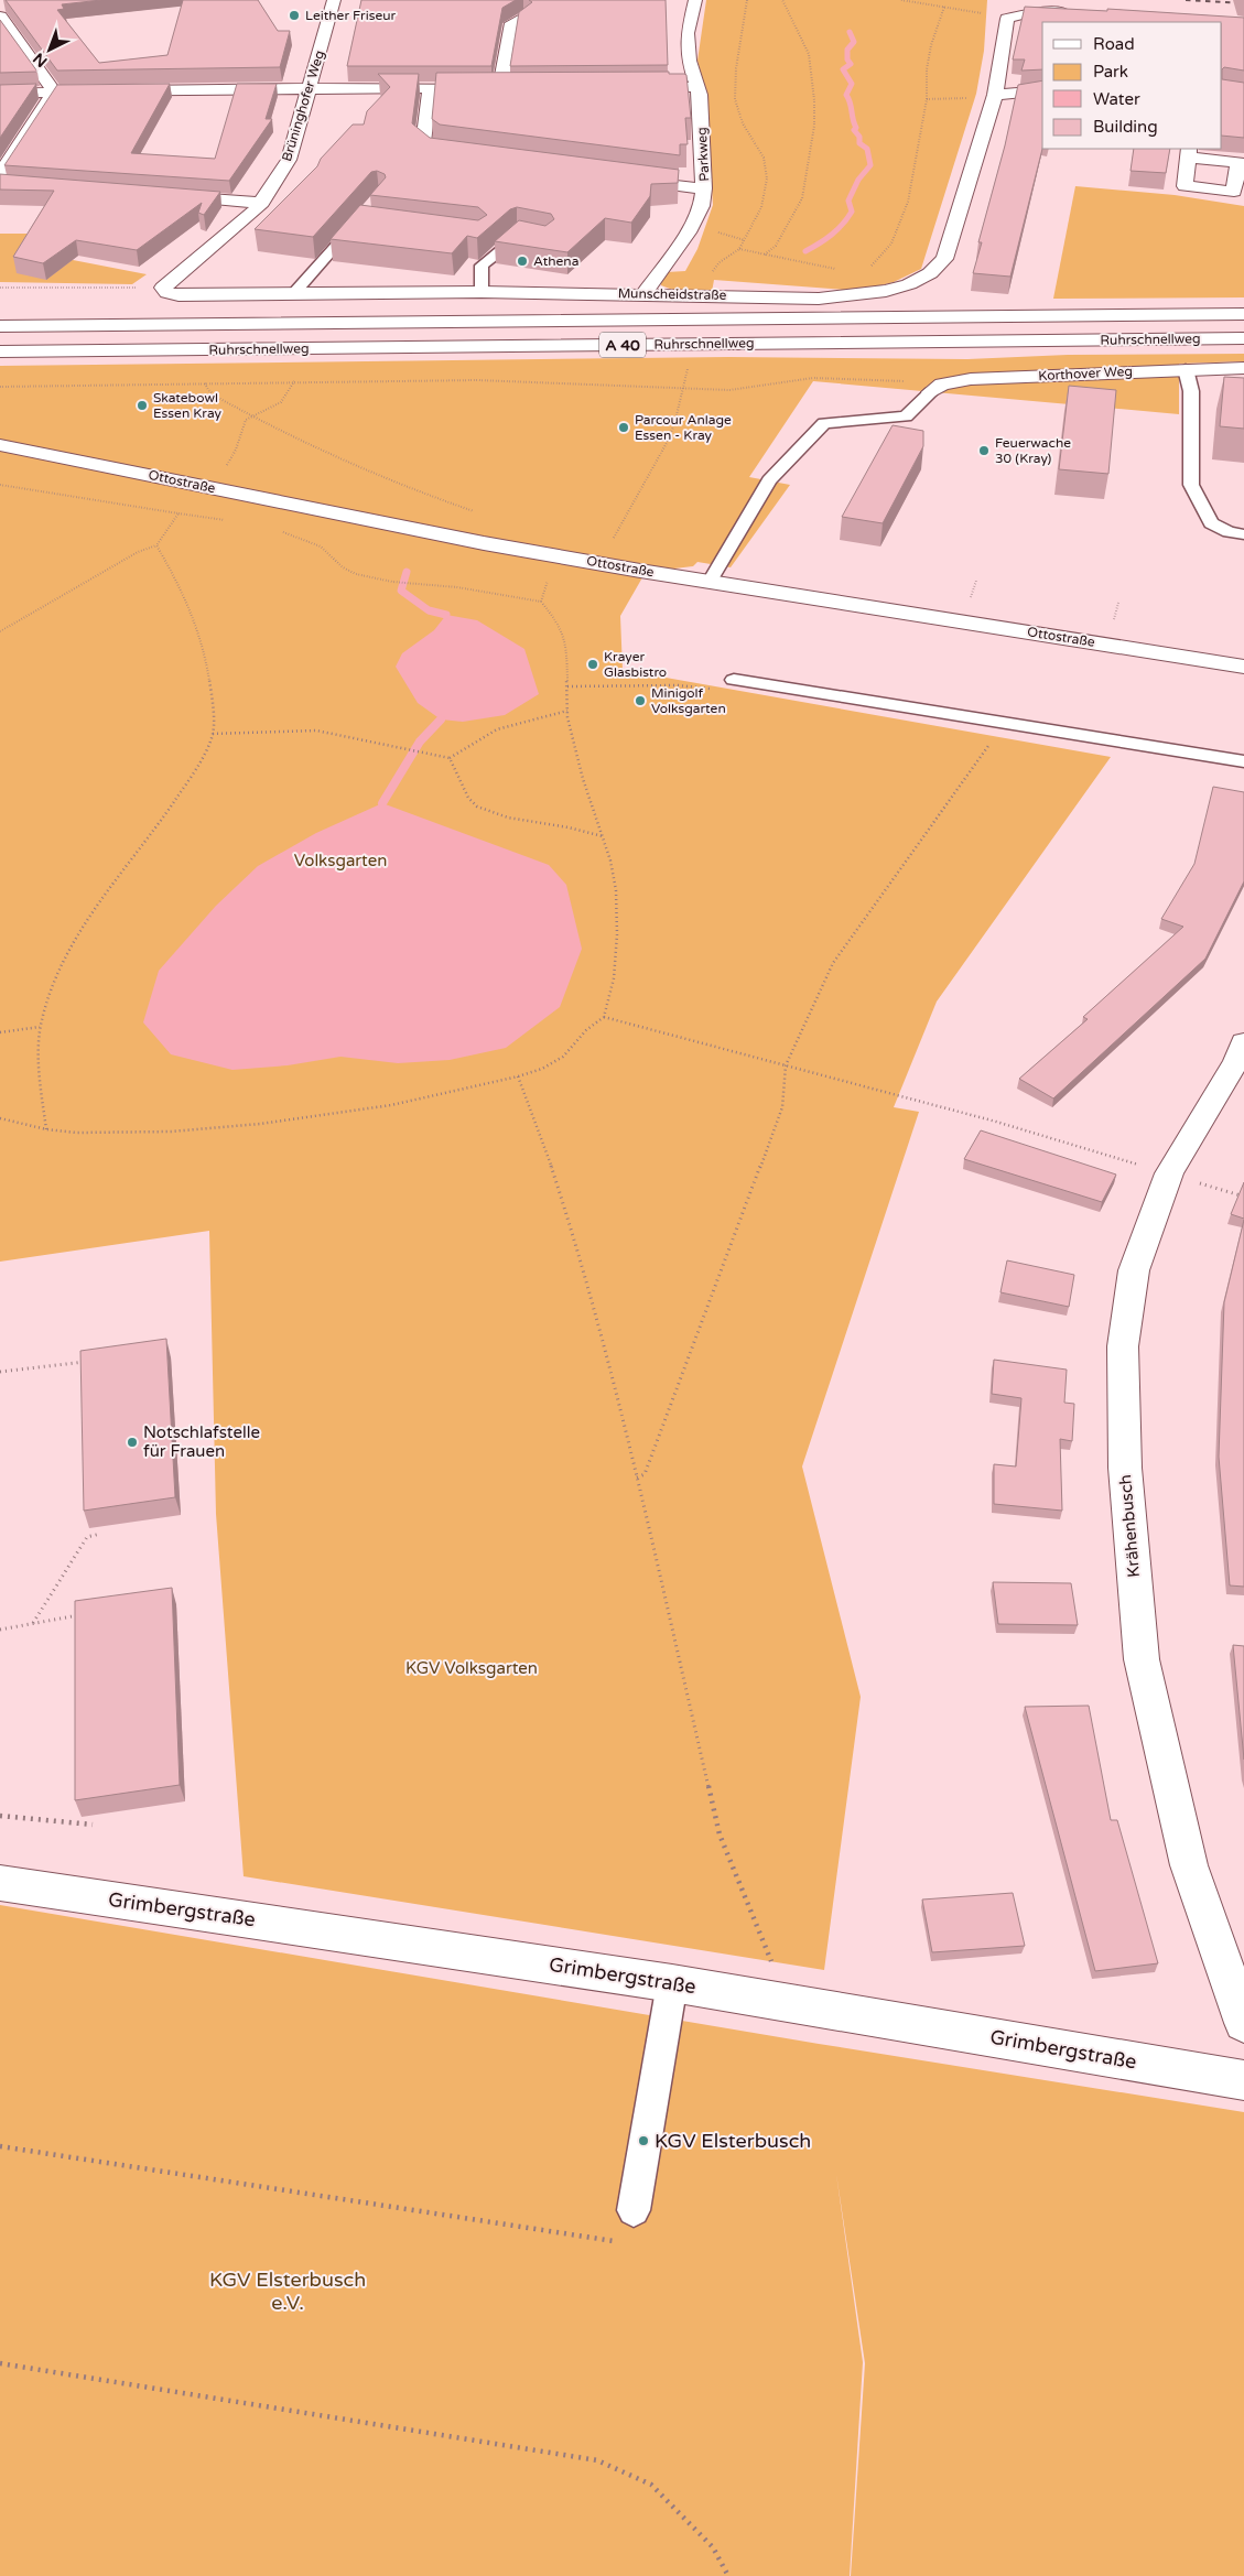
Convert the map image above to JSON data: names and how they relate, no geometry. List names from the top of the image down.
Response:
{
  "streets": {
    "main road": [
      "Brüninghofer Weg",
      "Parkweg",
      "Munscheidstraße",
      "Ruhrschnellweg",
      "A 40",
      "Korthover Weg",
      "Ottostraße",
      "Krähenbusch",
      "Grimbergstraße"
    ]
  },
  "crossings": [
    ["Brüninghofer Weg", "Munscheidstraße"],
    ["Parkweg", "Munscheidstraße"]
  ],
  "parks": ["Volksgarten", "KGV Volksgarten", "KGV Elsterbusch e.V."],
  "places": [
    "Leither Friseur",
    "Athena",
    "Skatebowl Essen Kray",
    "Parcour Anlage Essen - Kray",
    "Feuerwache 30 (Kray)",
    "Krayer Glasbistro",
    "Minigolf Volksgarten",
    "Notschlafstelle für Frauen",
    "KGV Elsterbusch"
  ],
  "legend": [
    "Road",
    "Park",
    "Water",
    "Building"
  ],
  "north": "bottom left"
}
